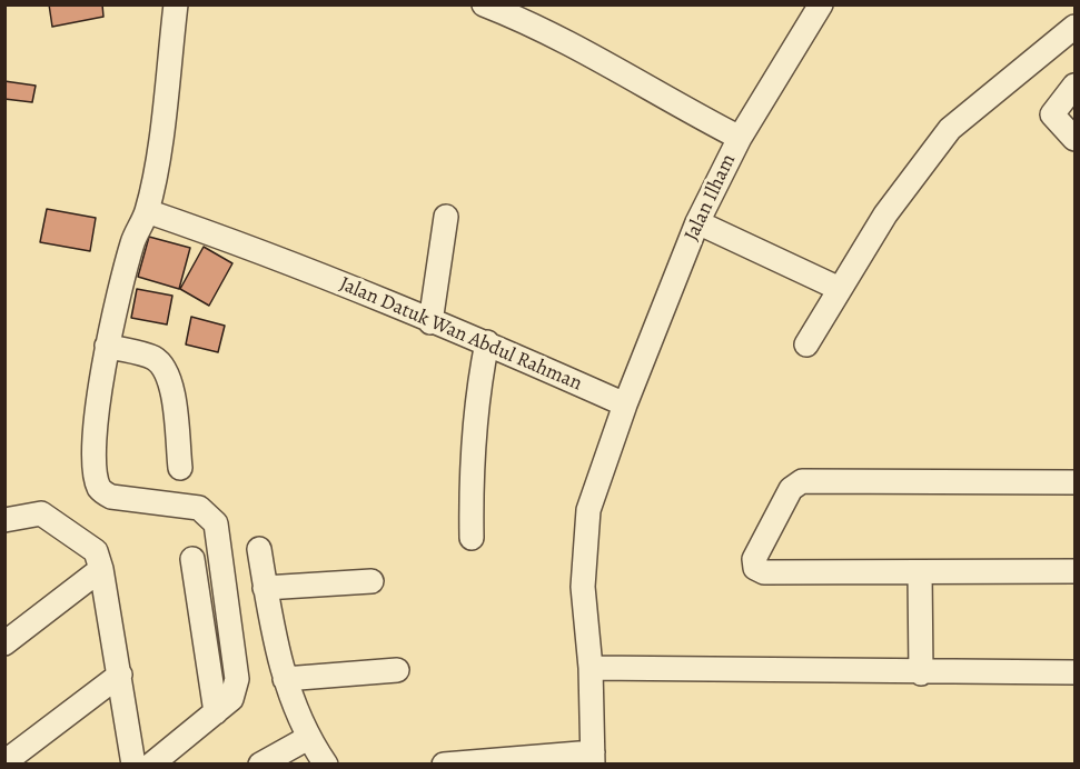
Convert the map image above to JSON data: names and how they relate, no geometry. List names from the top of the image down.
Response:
{
  "streets": {
    "street": ["Jalan Ilham", "Jalan Datuk Wan Abdul Rahman"]
  },
  "crossings": [
    ["Jalan Ilham", "Jalan Datuk Wan Abdul Rahman"]
  ]
}
